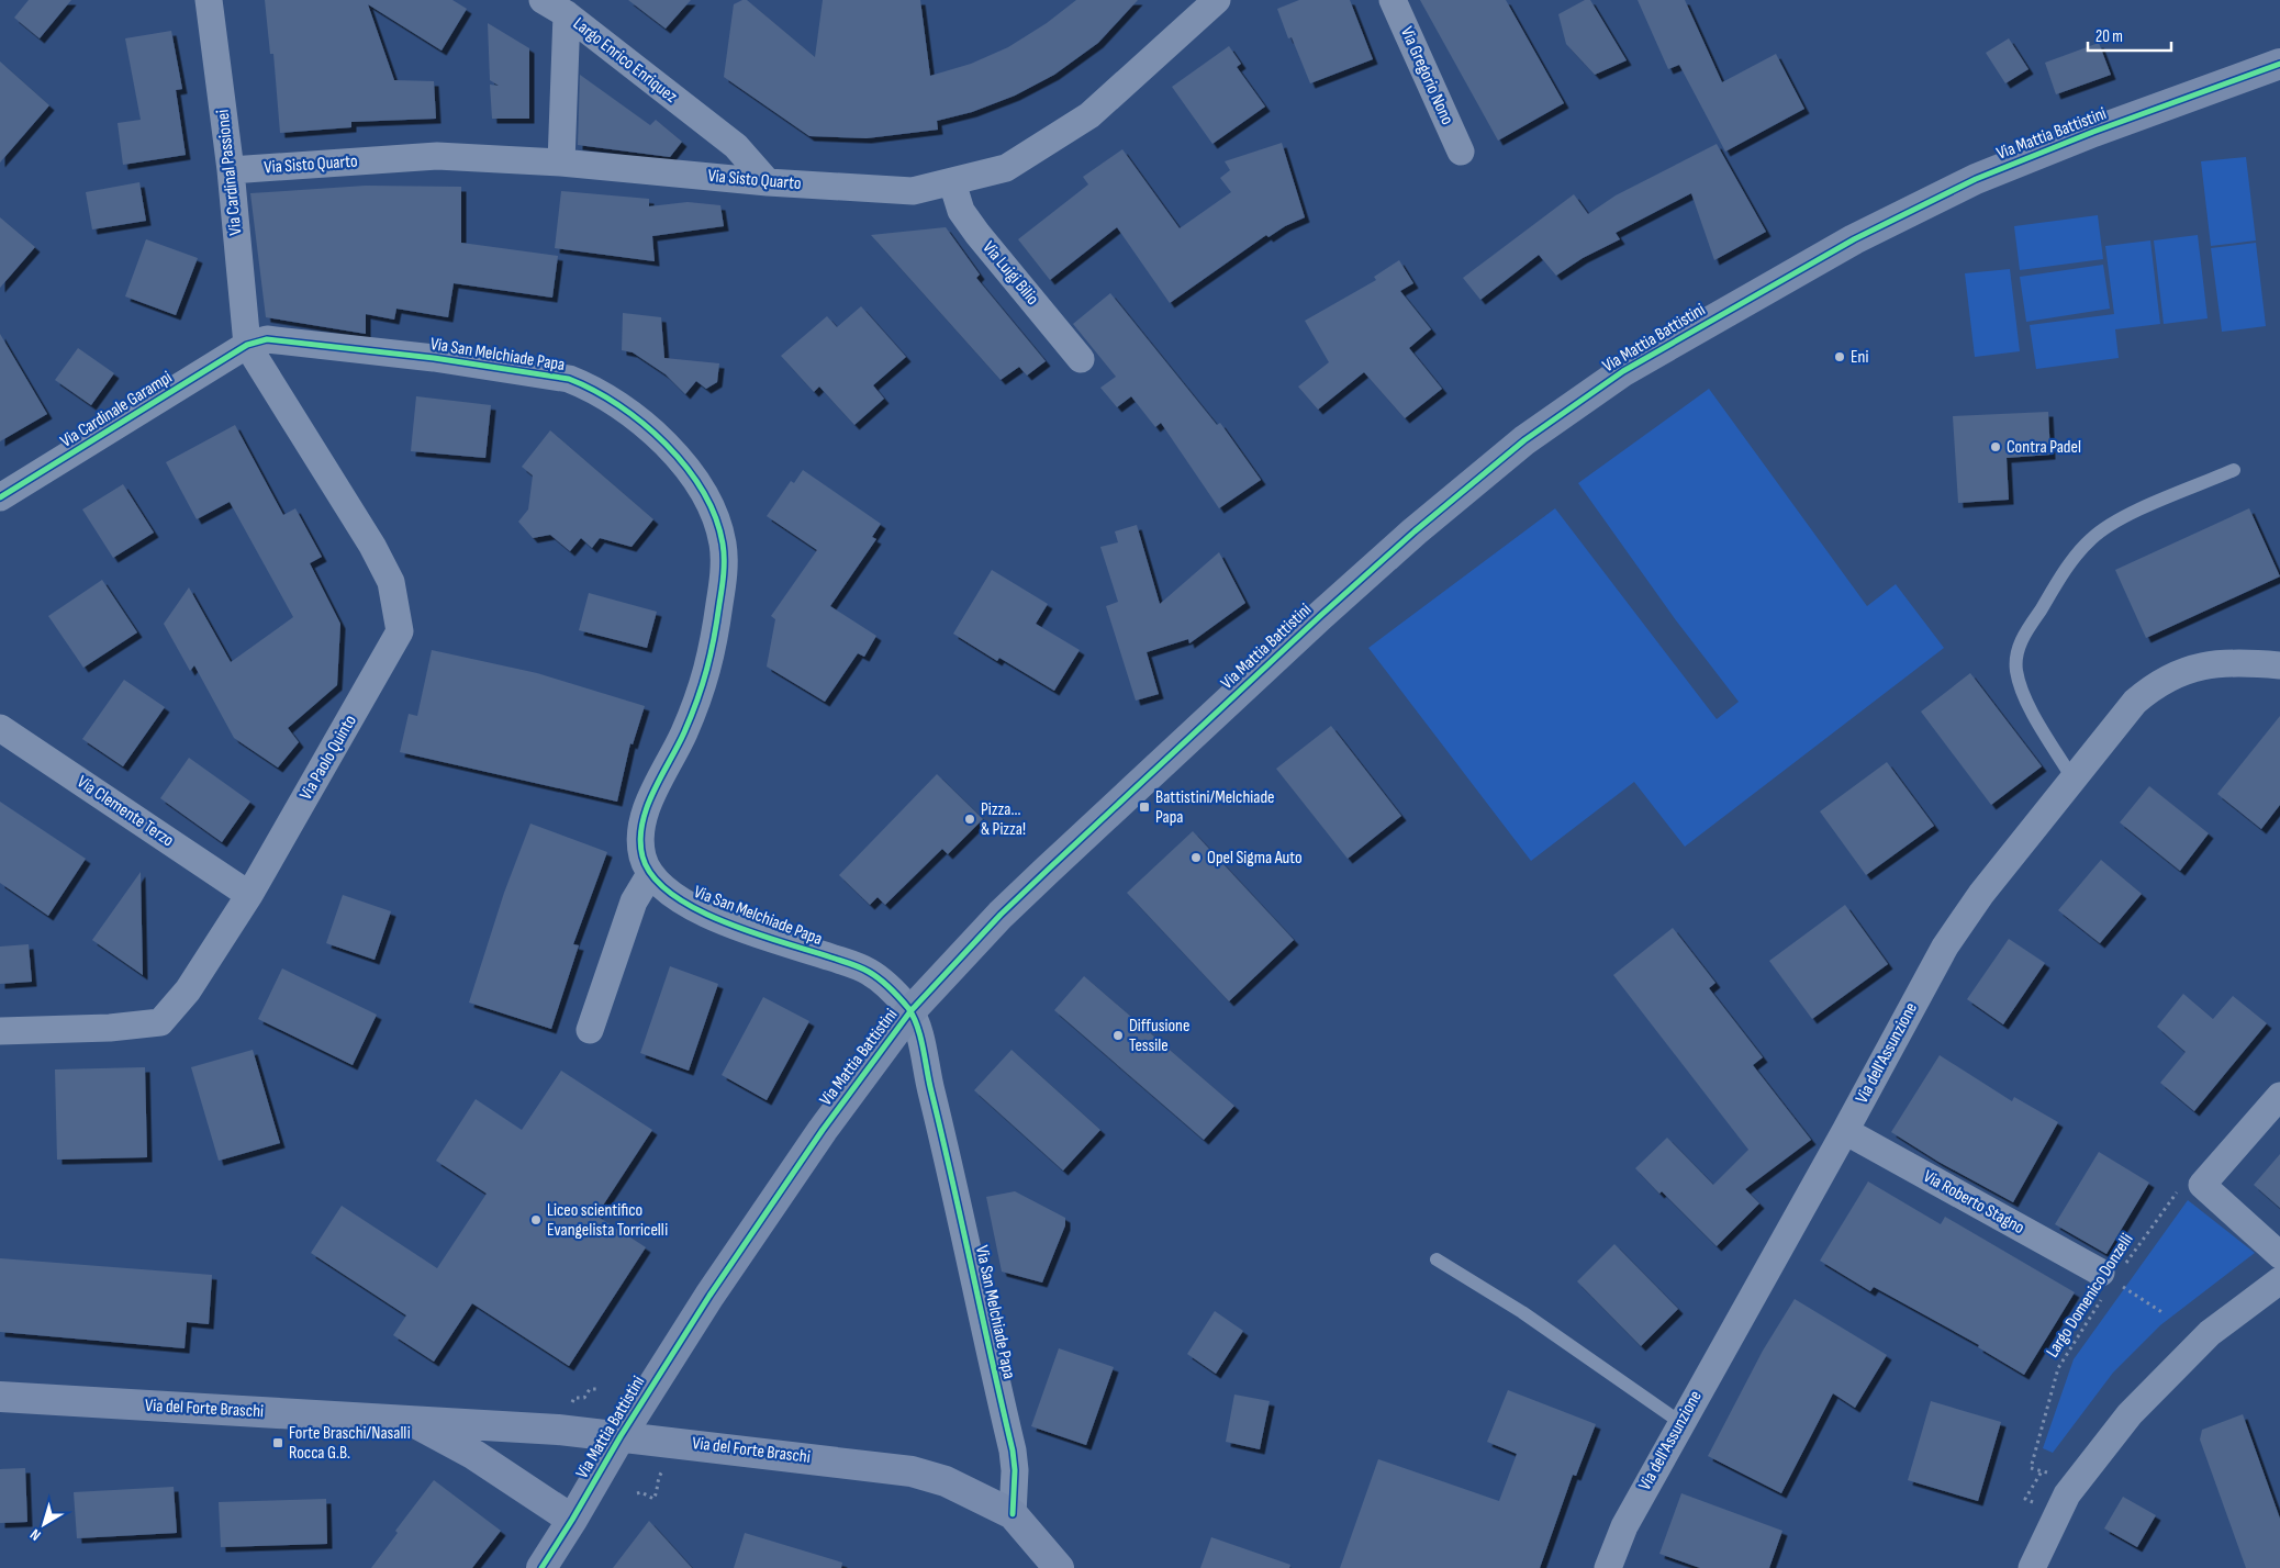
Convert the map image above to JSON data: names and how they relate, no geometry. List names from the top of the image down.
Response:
{
  "streets": {
    "main road": ["Via Mattia Battistini", "Via del Forte Braschi"],
    "street": [
      "Largo Enrico Enriquez",
      "Via Gregorio Nono",
      "Via Sisto Quarto",
      "Via Cardinal Passionei",
      "Via Luigi Bilio",
      "Via San Melchiade Papa",
      "Via Cardinale Garampi",
      "Via Paolo Quinto",
      "Via Clemente Terzo",
      "Via dell'Assunzione",
      "Via Roberto Stagno"
    ],
    "path": ["Largo Domenico Donzelli"]
  },
  "crossings": [
    ["Largo Enrico Enriquez", "Via Sisto Quarto"],
    ["Via Mattia Battistini", "Via San Melchiade Papa"],
    ["Via Mattia Battistini", "Via del Forte Braschi"],
    ["Via Sisto Quarto", "Via Cardinal Passionei"],
    ["Via Sisto Quarto", "Via Luigi Bilio"],
    ["Via Cardinal Passionei", "Via San Melchiade Papa"],
    ["Via Cardinal Passionei", "Via Cardinale Garampi"],
    ["Via Cardinal Passionei", "Via Paolo Quinto"],
    ["Via San Melchiade Papa", "Via Cardinale Garampi"],
    ["Via San Melchiade Papa", "Via Paolo Quinto"],
    ["Via San Melchiade Papa", "Via del Forte Braschi"],
    ["Via Cardinale Garampi", "Via Paolo Quinto"],
    ["Via Paolo Quinto", "Via Clemente Terzo"],
    ["Via dell'Assunzione", "Via Roberto Stagno"],
    ["Via Roberto Stagno", "Largo Domenico Donzelli"]
  ],
  "places": {
    "other": [
      "Eni",
      "Contra Padel",
      "Pizza... & Pizza!",
      "Opel Sigma Auto",
      "Diffusione Tessile",
      "Liceo scientifico Evangelista Torricelli"
    ],
    "transit": ["Battistini/Melchiade Papa", "Forte Braschi/Nasalli Rocca G.B."]
  },
  "scale_bar": "20 m",
  "north": "bottom left"
}
